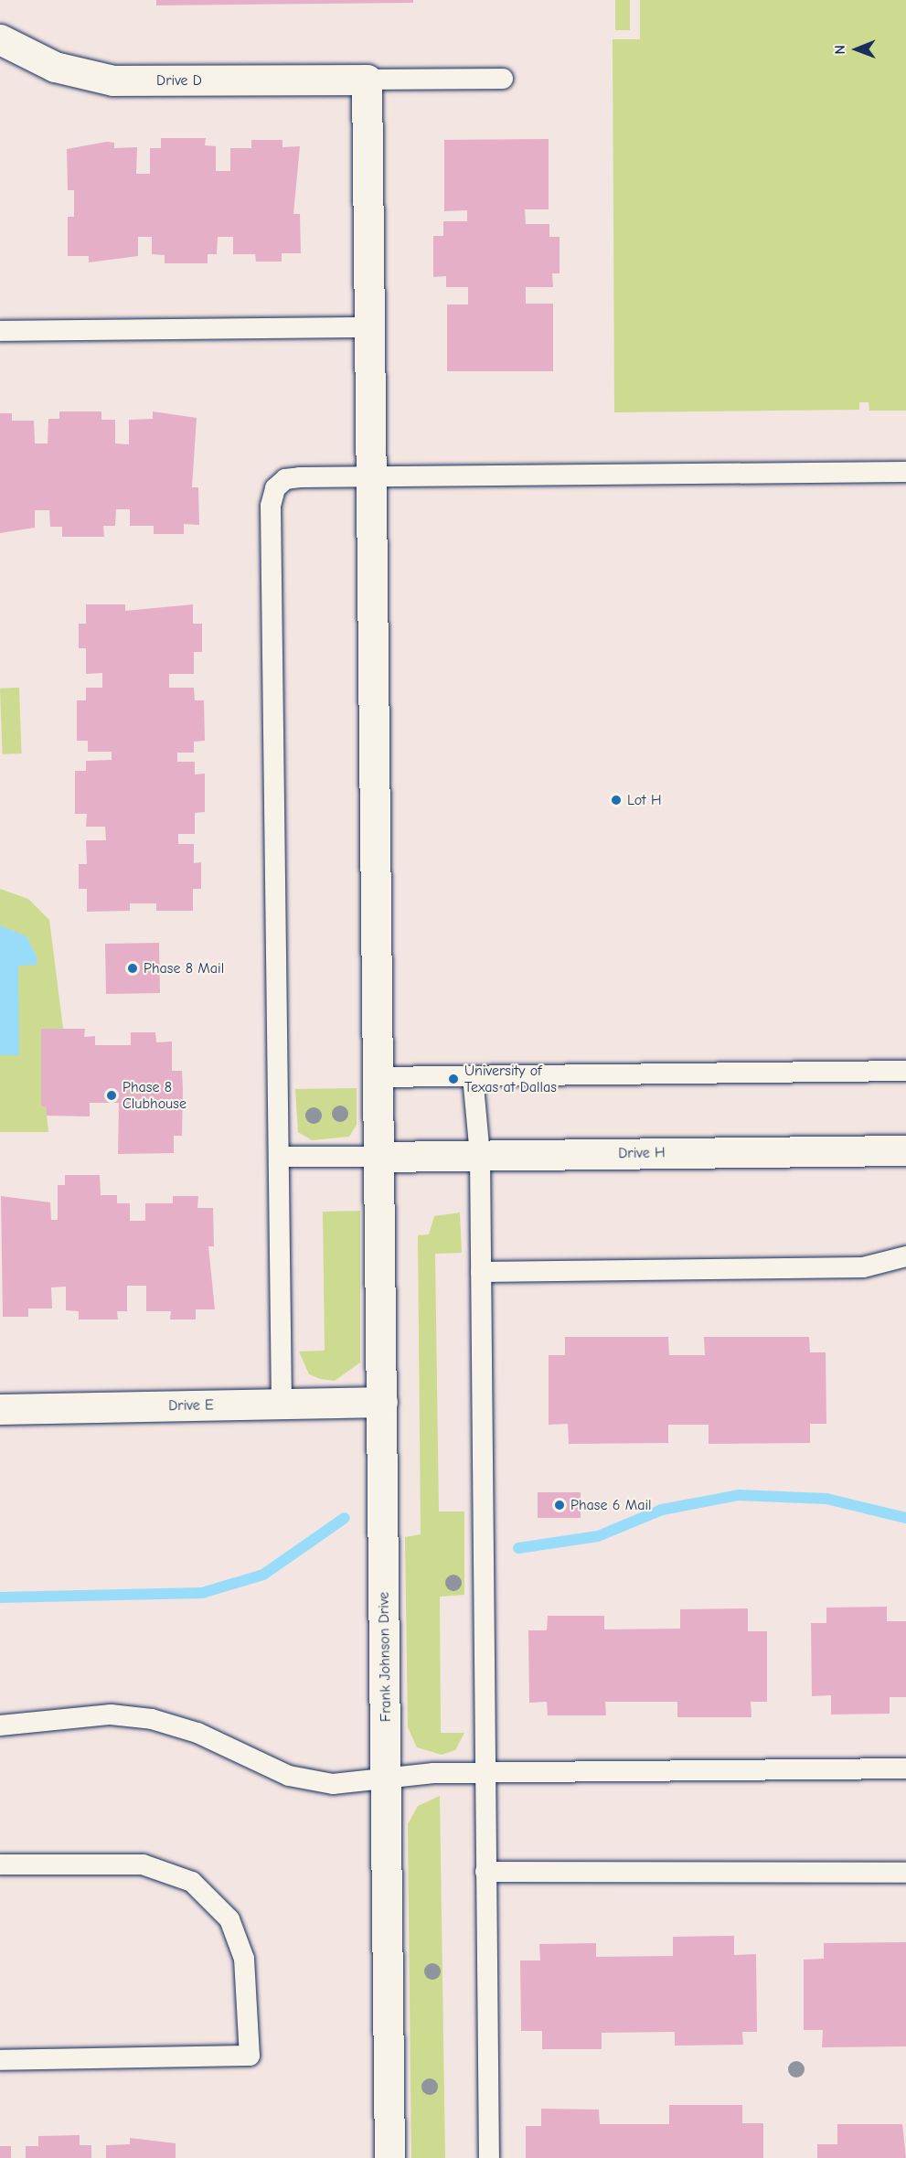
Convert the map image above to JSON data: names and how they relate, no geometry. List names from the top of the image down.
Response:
{
  "streets": {
    "street": [
      "Drive D",
      "Drive H",
      "Drive E",
      "Frank Johnson Drive"
    ]
  },
  "crossings": [
    ["Drive D", "Frank Johnson Drive"],
    ["Drive H", "Frank Johnson Drive"],
    ["Drive E", "Frank Johnson Drive"]
  ],
  "places": [
    "Lot H",
    "Phase 8 Mail",
    "University of Texas at Dallas",
    "Phase 8 Clubhouse",
    "Phase 6 Mail"
  ],
  "north": "left"
}
